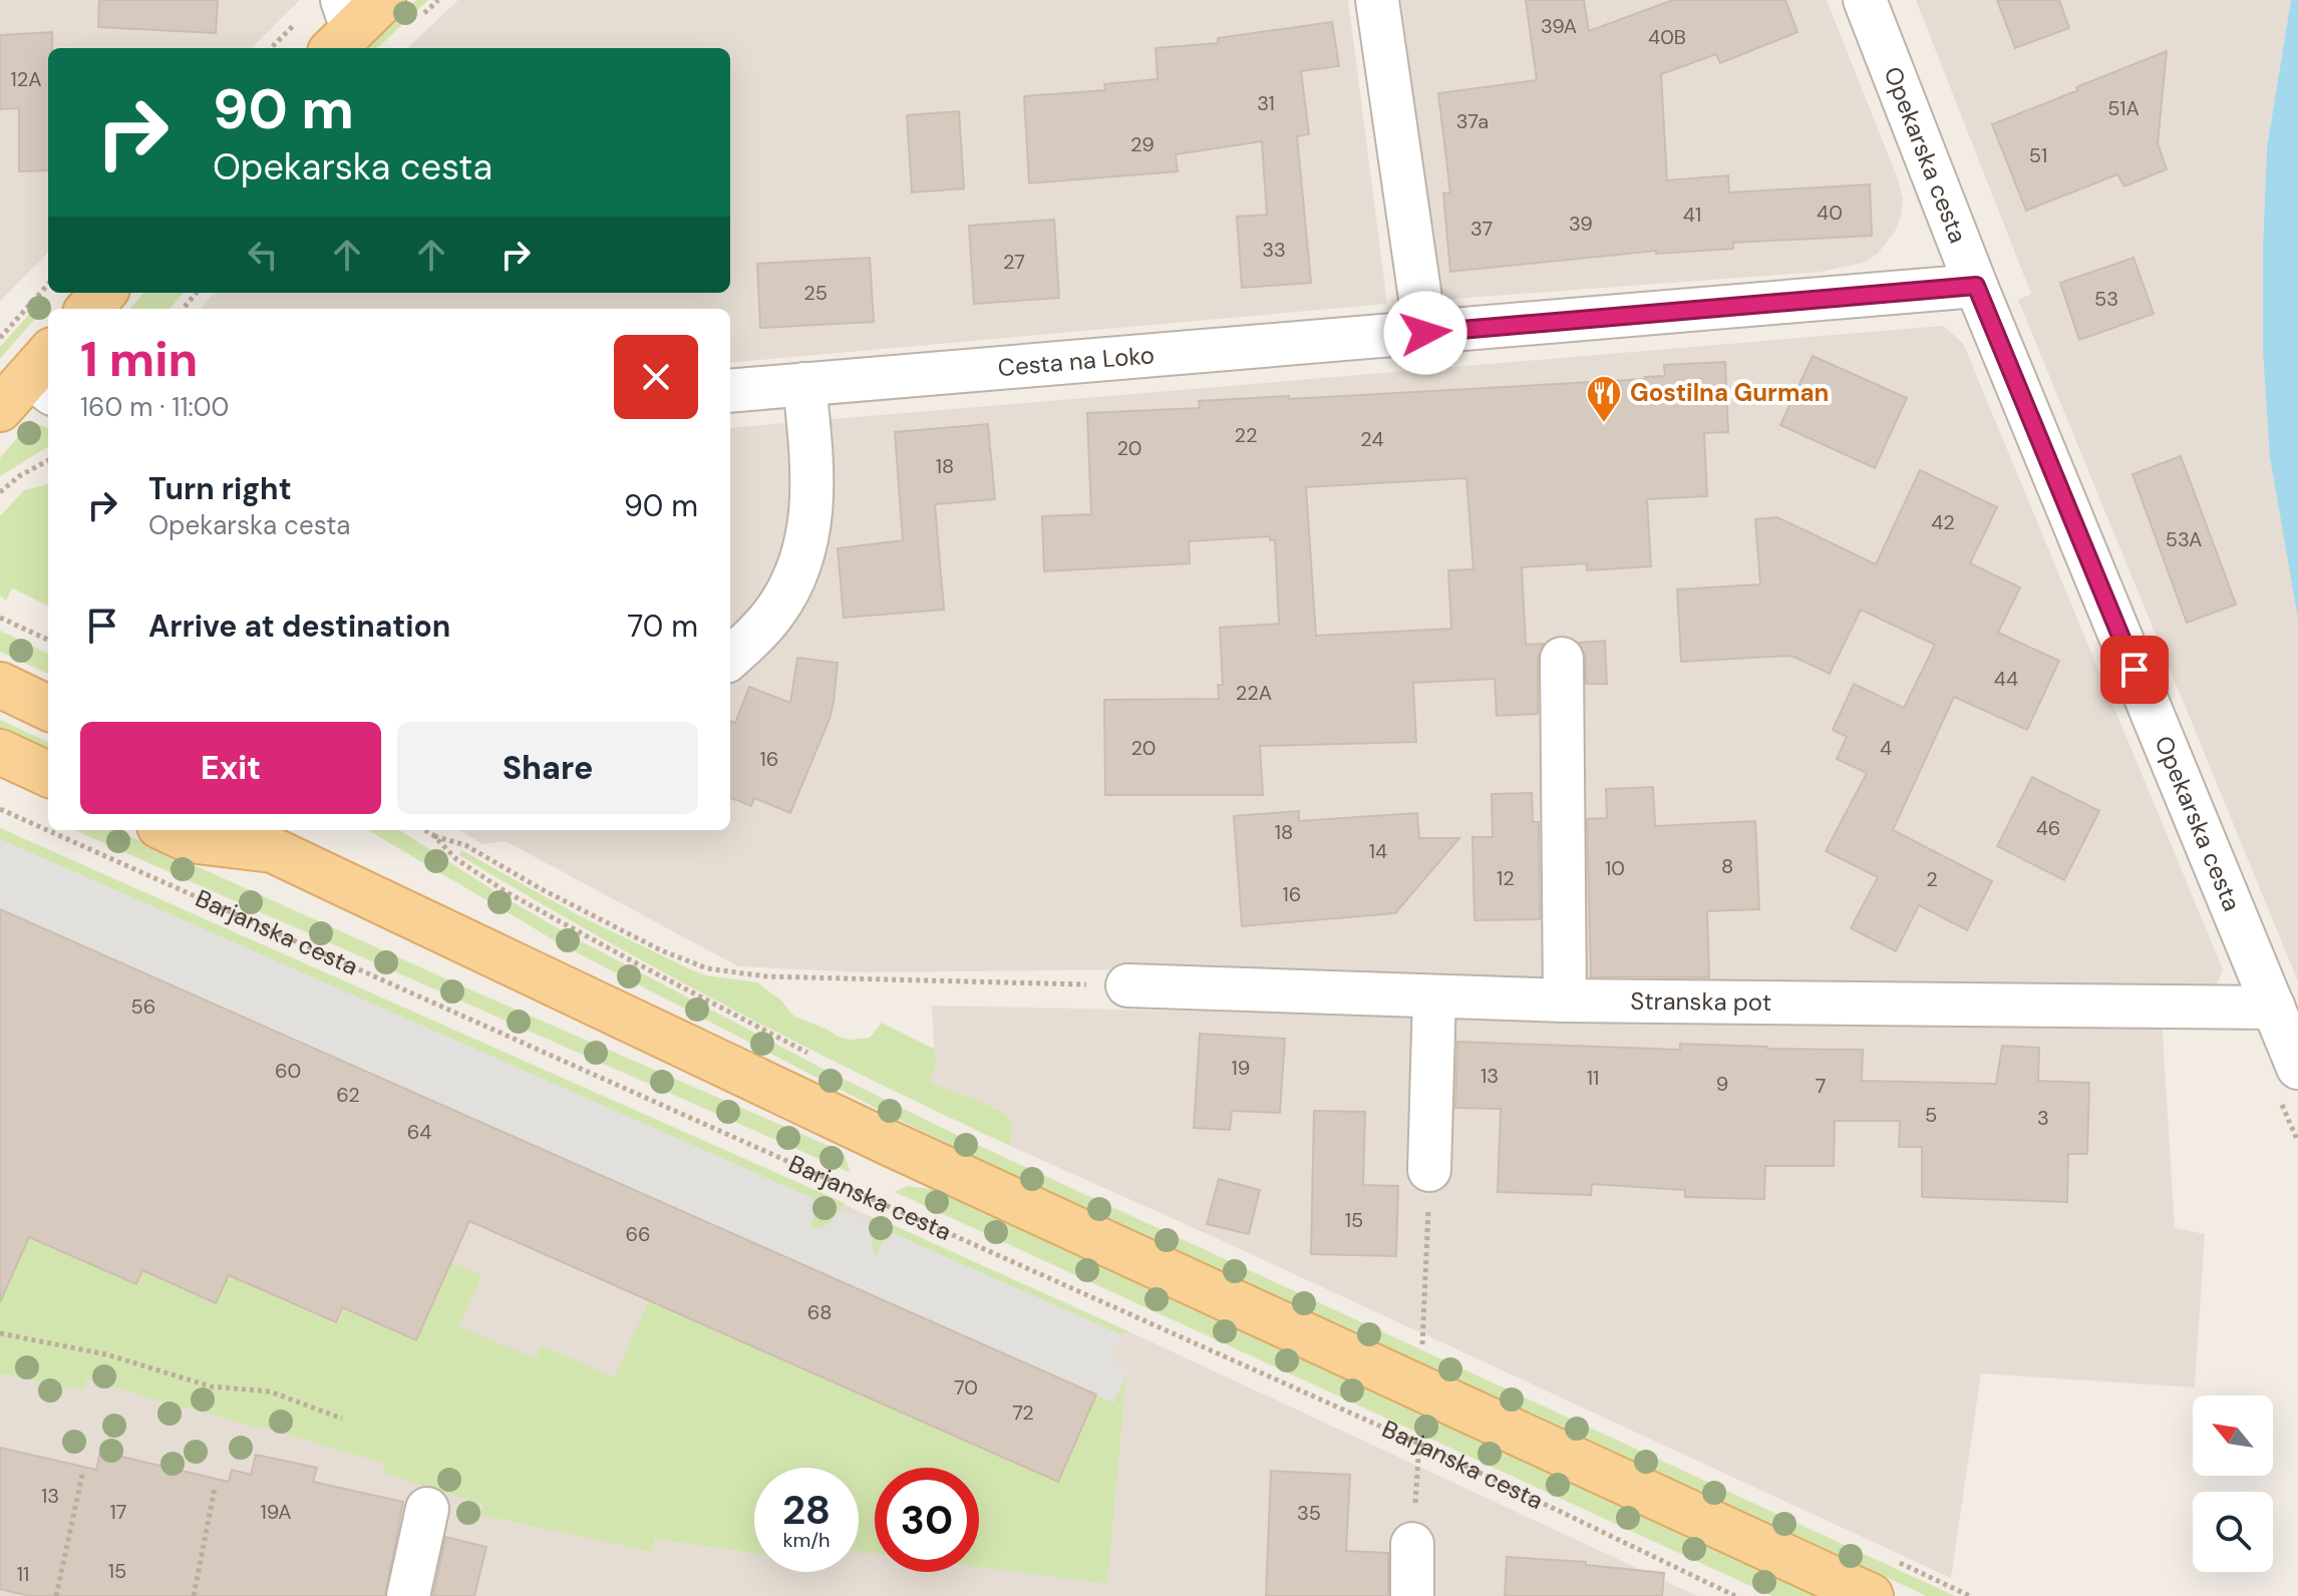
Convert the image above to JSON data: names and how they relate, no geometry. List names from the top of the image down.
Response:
{
  "streets": {
    "street": ["Opekarska cesta", "Cesta na Loko", "Stranska pot"],
    "path": ["Barjanska cesta"]
  },
  "crossings": [
    ["Opekarska cesta", "Cesta na Loko"],
    ["Opekarska cesta", "Stranska pot"]
  ],
  "places": {
    "restaurant": ["Gostilna Gurman"]
  },
  "house_numbers": [
    "39A",
    "40B",
    "12A",
    "31",
    "51A",
    "37a",
    "29",
    "51",
    "40",
    "41",
    "39",
    "37",
    "33",
    "27",
    "25",
    "53",
    "22",
    "24",
    "20",
    "18",
    "42",
    "53A",
    "44",
    "22A",
    "20",
    "4",
    "16",
    "46",
    "18",
    "14",
    "8",
    "10",
    "12",
    "2",
    "16",
    "56",
    "19",
    "60",
    "13",
    "11",
    "9",
    "7",
    "62",
    "5",
    "3",
    "64",
    "15",
    "66",
    "68",
    "70",
    "72",
    "13",
    "17",
    "19A",
    "35",
    "15",
    "11"
  ],
  "north": "top left",
  "page": {
    "turn": ["90 m", "Opekarska cesta"],
    "heading": ["1 min", "160 m · 11:00"],
    "list": [
      {
        "name": "Turn right",
        "note": "Opekarska cesta",
        "value": "90 m"
      },
      {
        "name": "Arrive at destination",
        "value": "70 m"
      }
    ],
    "buttons": ["Exit", "Share"],
    "speed": "28 km/h",
    "limit": "30"
  }
}
